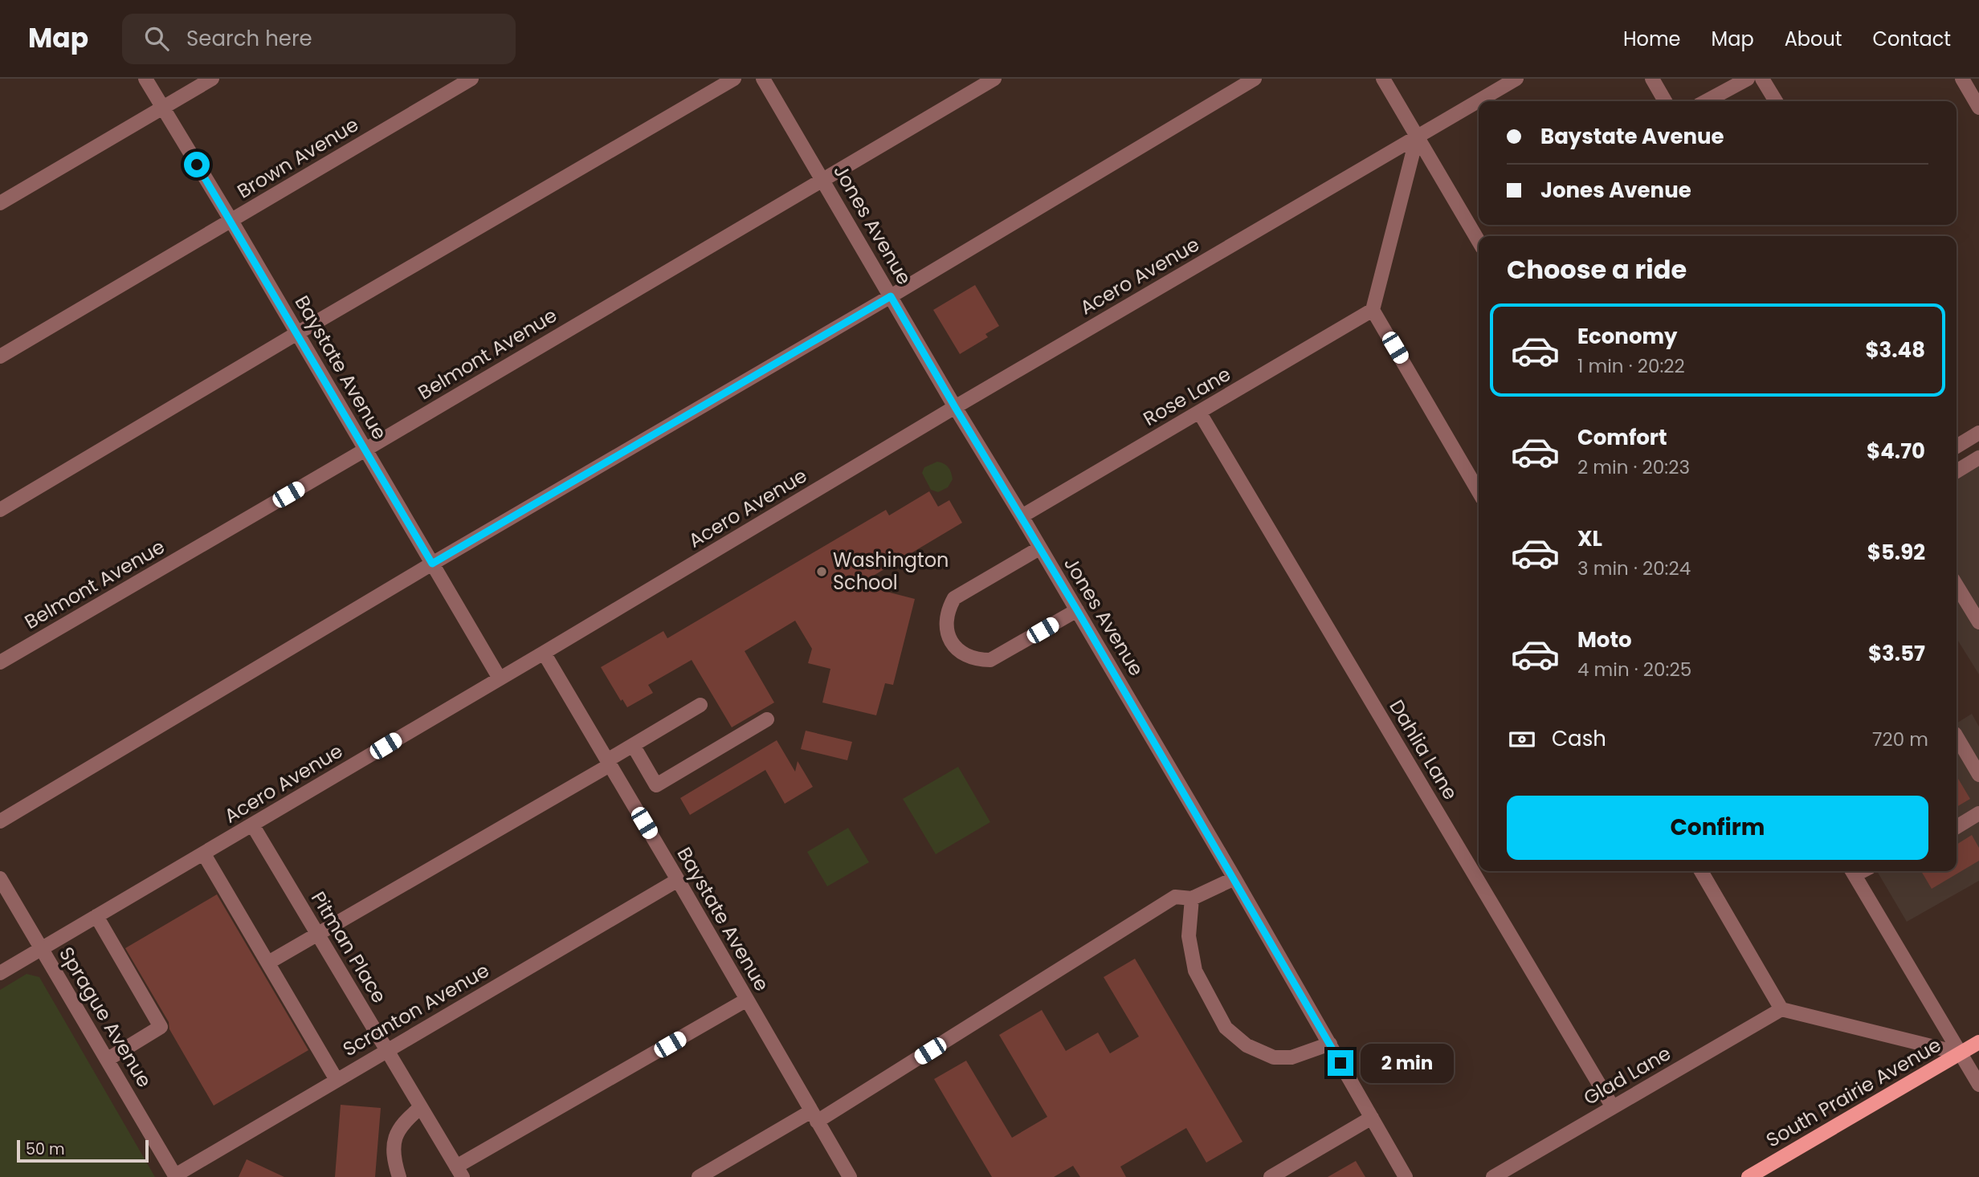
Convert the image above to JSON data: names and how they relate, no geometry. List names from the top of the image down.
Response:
{
  "streets": {
    "main road": ["South Prairie Avenue"],
    "street": [
      "Brown Avenue",
      "Jones Avenue",
      "Acero Avenue",
      "Belmont Avenue",
      "Baystate Avenue",
      "Rose Lane",
      "Dahlia Lane",
      "Pitman Place",
      "Scranton Avenue",
      "Sprague Avenue",
      "Glad Lane"
    ]
  },
  "crossings": [
    ["Brown Avenue", "Baystate Avenue"],
    ["Jones Avenue", "Acero Avenue"],
    ["Jones Avenue", "Belmont Avenue"],
    ["Jones Avenue", "Rose Lane"],
    ["Acero Avenue", "Baystate Avenue"],
    ["Acero Avenue", "Pitman Place"],
    ["Acero Avenue", "Sprague Avenue"],
    ["Belmont Avenue", "Baystate Avenue"],
    ["Baystate Avenue", "Scranton Avenue"],
    ["Rose Lane", "Dahlia Lane"],
    ["Dahlia Lane", "Glad Lane"],
    ["Pitman Place", "Scranton Avenue"],
    ["Scranton Avenue", "Sprague Avenue"]
  ],
  "places": ["Washington School"],
  "scale_bar": "50 m",
  "page": {
    "header": "Map",
    "search": "Search here",
    "nav": [
      "Home",
      "Map",
      "About",
      "Contact"
    ],
    "banner": ["Baystate Avenue", "Jones Avenue"],
    "heading": "Choose a ride",
    "list": [
      {
        "name": "Economy",
        "note": "1 min · 20:22",
        "value": "$3.48"
      },
      {
        "name": "Comfort",
        "note": "2 min · 20:23",
        "value": "$4.70"
      },
      {
        "name": "XL",
        "note": "3 min · 20:24",
        "value": "$5.92"
      },
      {
        "name": "Moto",
        "note": "4 min · 20:25",
        "value": "$3.57"
      }
    ],
    "pay": ["Cash", "720 m"],
    "buttons": "Confirm",
    "bubble": "2 min",
    "scale": "50 m"
  }
}
